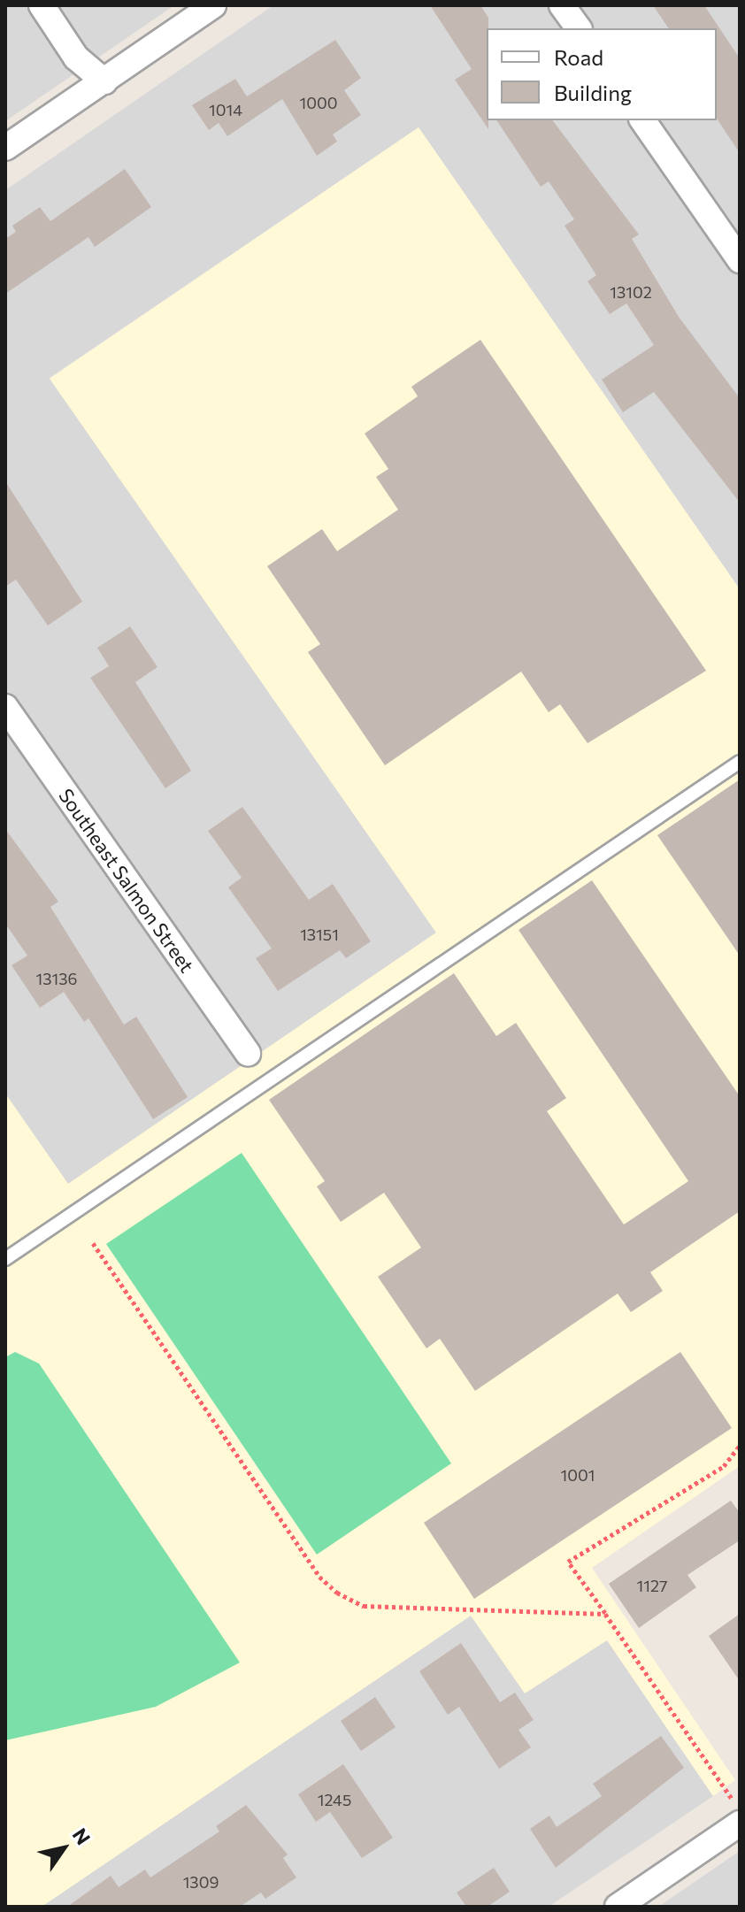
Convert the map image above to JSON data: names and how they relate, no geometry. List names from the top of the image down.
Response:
{
  "streets": {
    "street": ["Southeast Salmon Street"]
  },
  "house_numbers": [
    "1000",
    "1014",
    "13102",
    "13151",
    "13136",
    "1001",
    "1127",
    "1245",
    "1309"
  ],
  "legend": ["Road", "Building"],
  "north": "top right"
}
